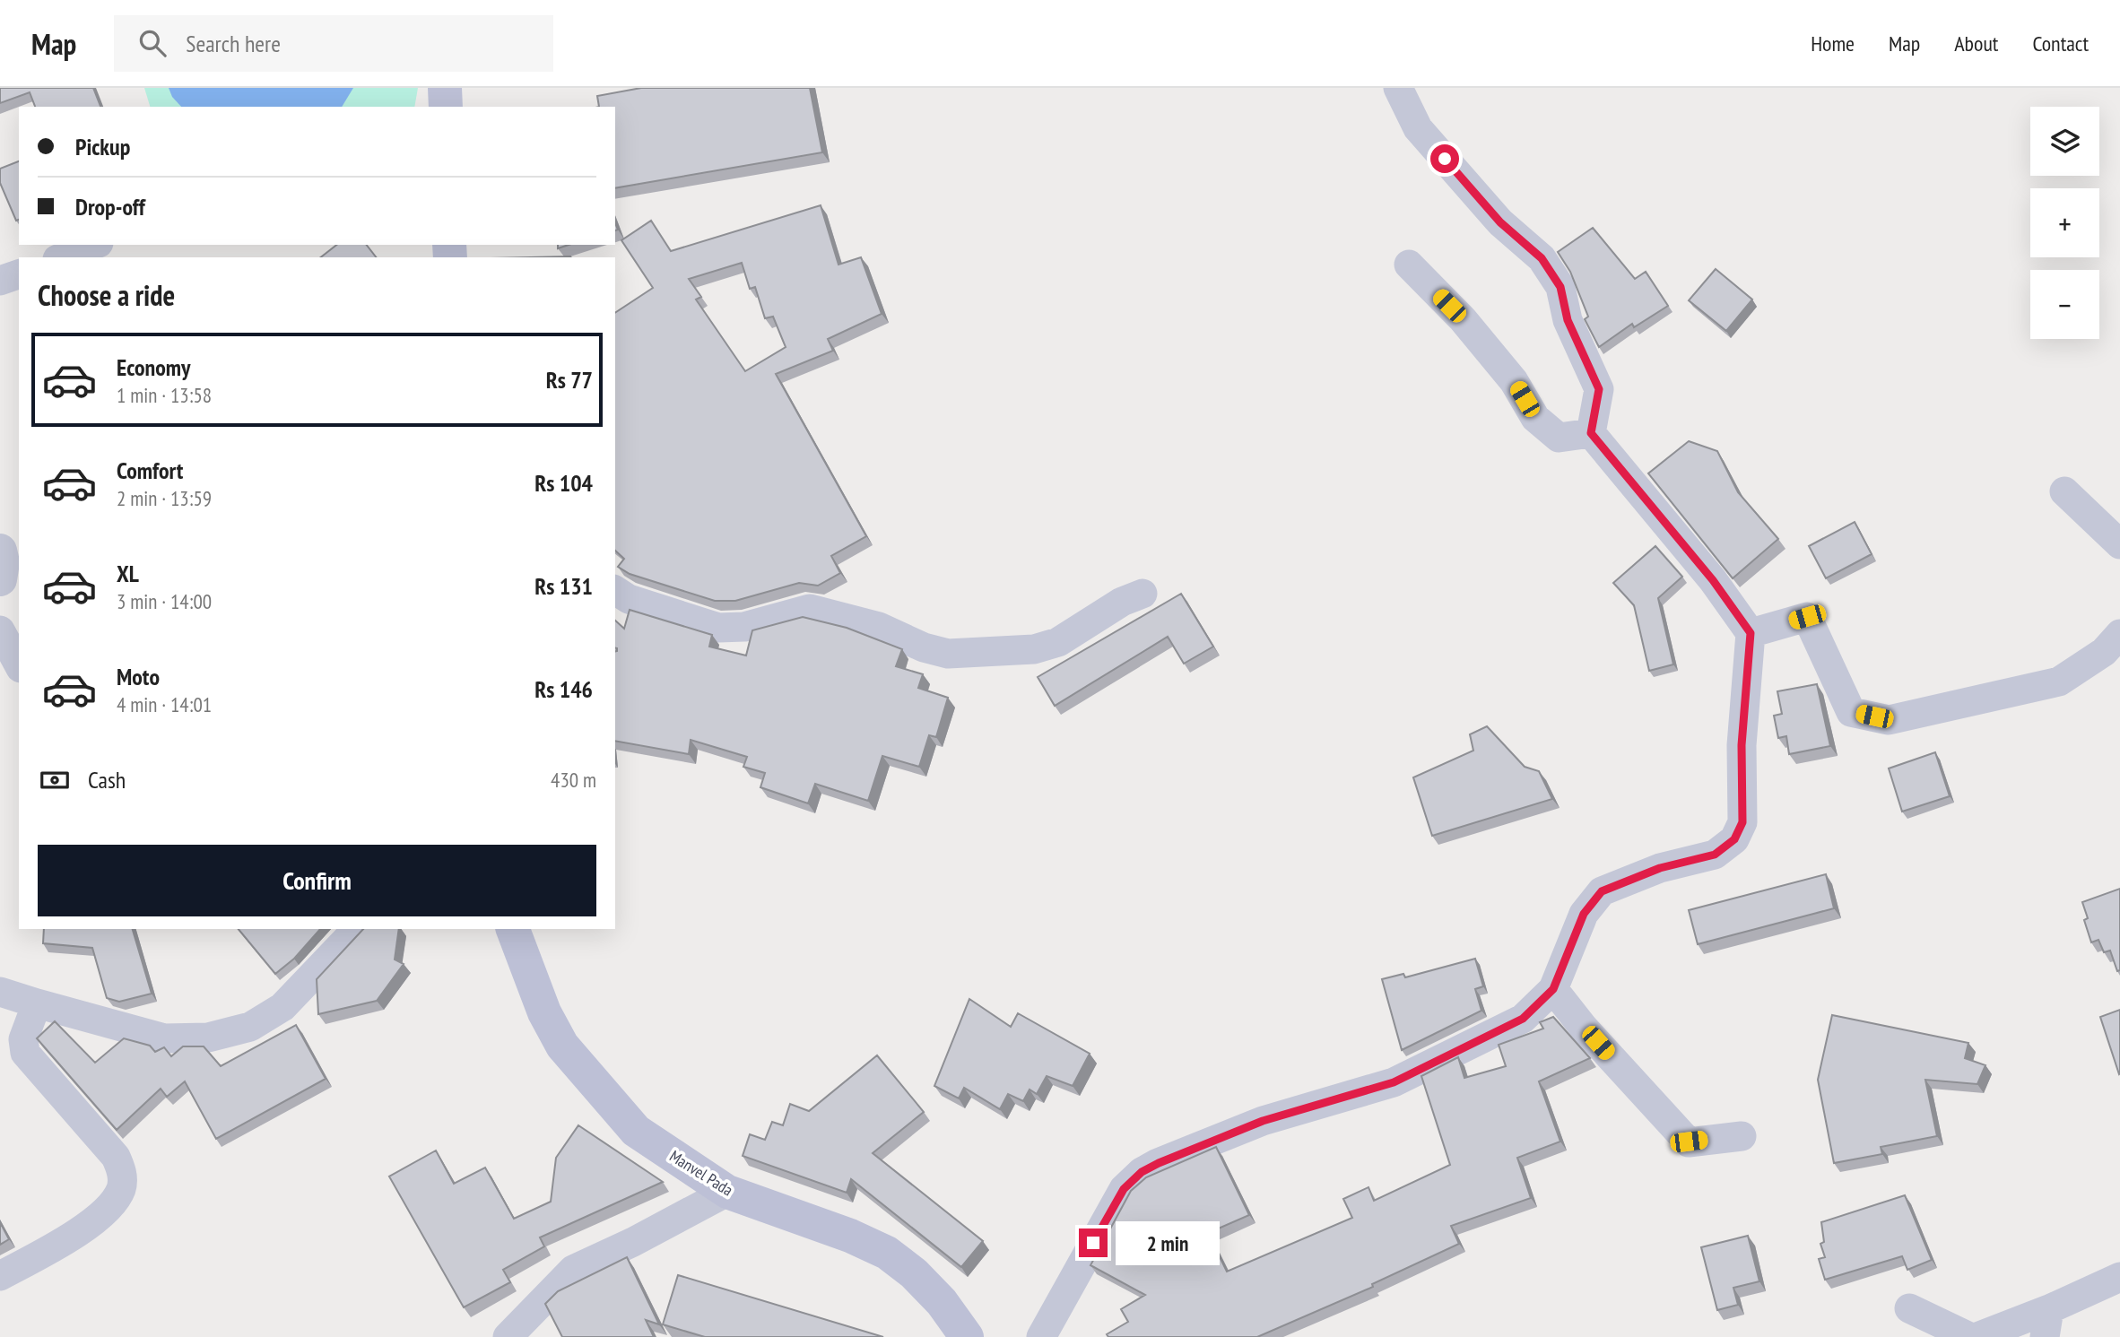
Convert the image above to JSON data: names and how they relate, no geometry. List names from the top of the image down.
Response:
{
  "streets": {
    "main road": ["Manvel Pada"]
  },
  "page": {
    "header": "Map",
    "search": "Search here",
    "nav": [
      "Home",
      "Map",
      "About",
      "Contact"
    ],
    "map_buttons": ["+", "−"],
    "banner": ["Pickup", "Drop-off"],
    "heading": "Choose a ride",
    "list": [
      {
        "name": "Economy",
        "note": "1 min · 13:58",
        "value": "Rs 77"
      },
      {
        "name": "Comfort",
        "note": "2 min · 13:59",
        "value": "Rs 104"
      },
      {
        "name": "XL",
        "note": "3 min · 14:00",
        "value": "Rs 131"
      },
      {
        "name": "Moto",
        "note": "4 min · 14:01",
        "value": "Rs 146"
      }
    ],
    "pay": ["Cash", "430 m"],
    "buttons": "Confirm",
    "bubble": "2 min"
  }
}
